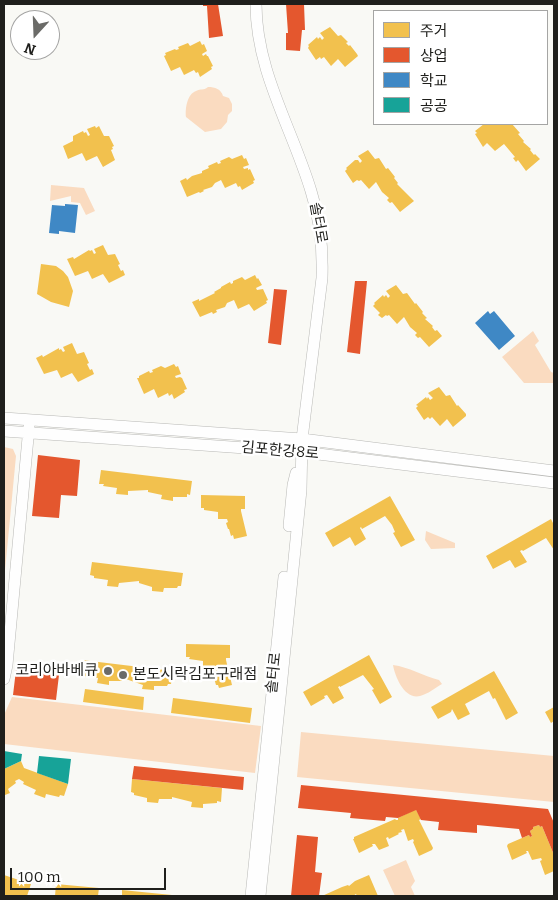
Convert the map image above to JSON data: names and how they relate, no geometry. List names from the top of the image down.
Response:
{
  "streets": {
    "street": ["솔터로", "김포한강8로"]
  },
  "crossings": [
    ["솔터로", "김포한강8로"]
  ],
  "places": ["코리아바베큐", "본도시락김포구래점"],
  "legend": [
    "주거",
    "상업",
    "학교",
    "공공"
  ],
  "scale_bar": "100 m",
  "north": "bottom"
}
